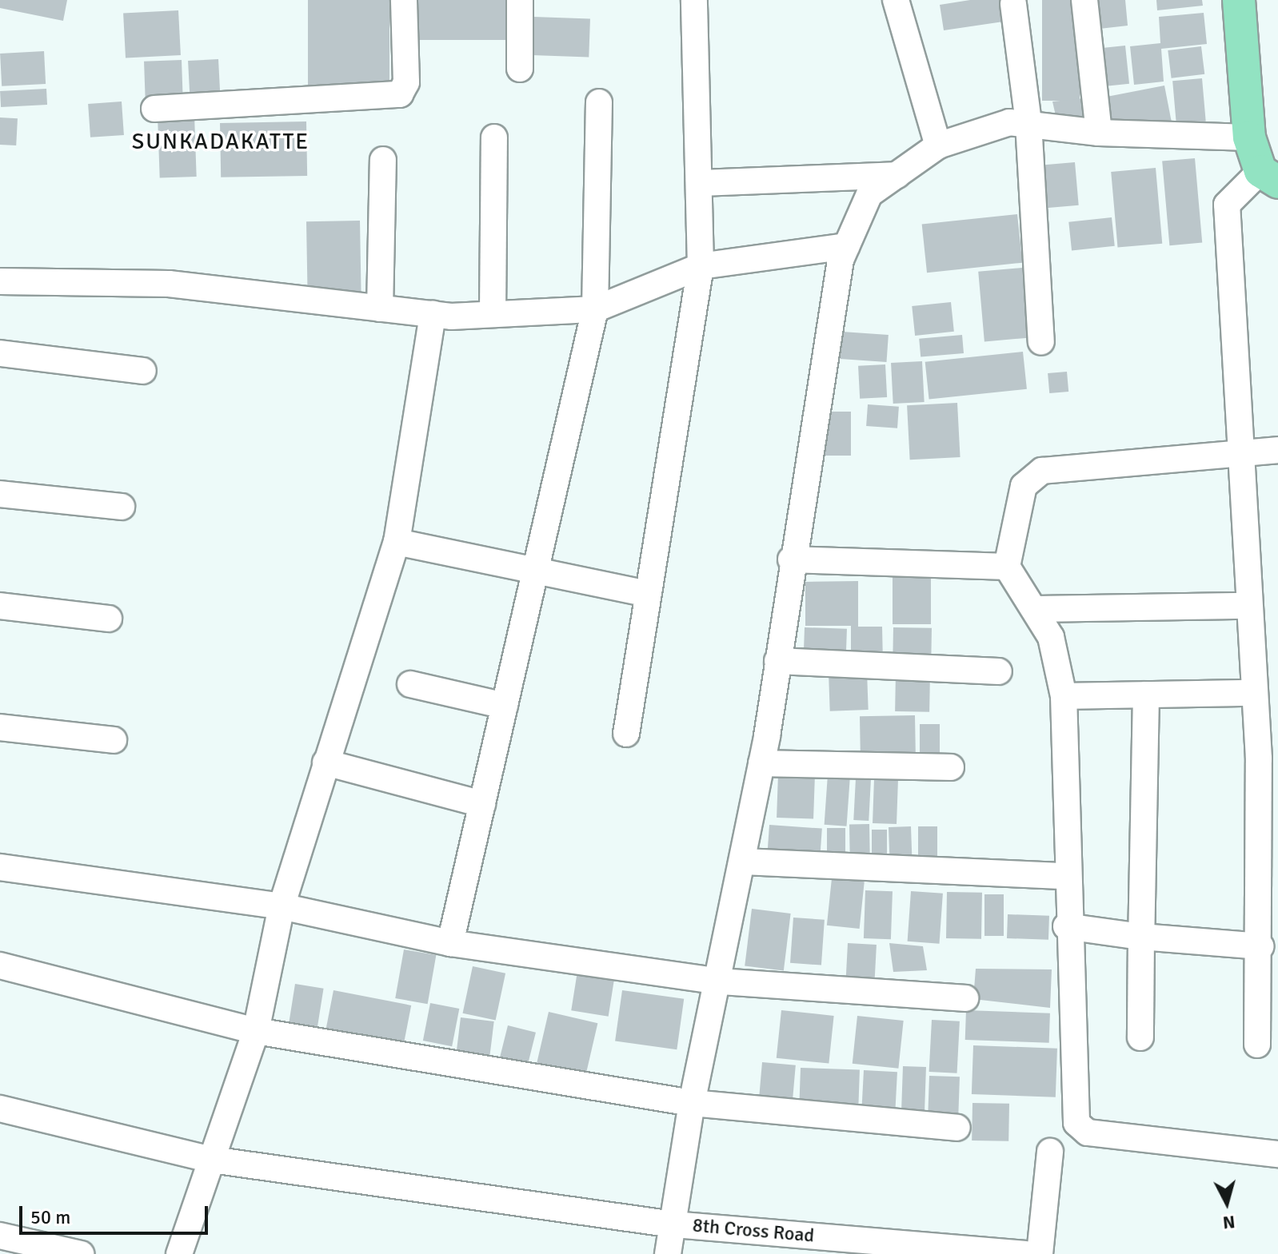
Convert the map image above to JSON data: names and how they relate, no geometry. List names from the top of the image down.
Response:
{
  "streets": {
    "street": ["8th Cross Road"]
  },
  "districts": ["SUNKADAKATTE"],
  "scale_bar": "50 m",
  "north": "bottom"
}
